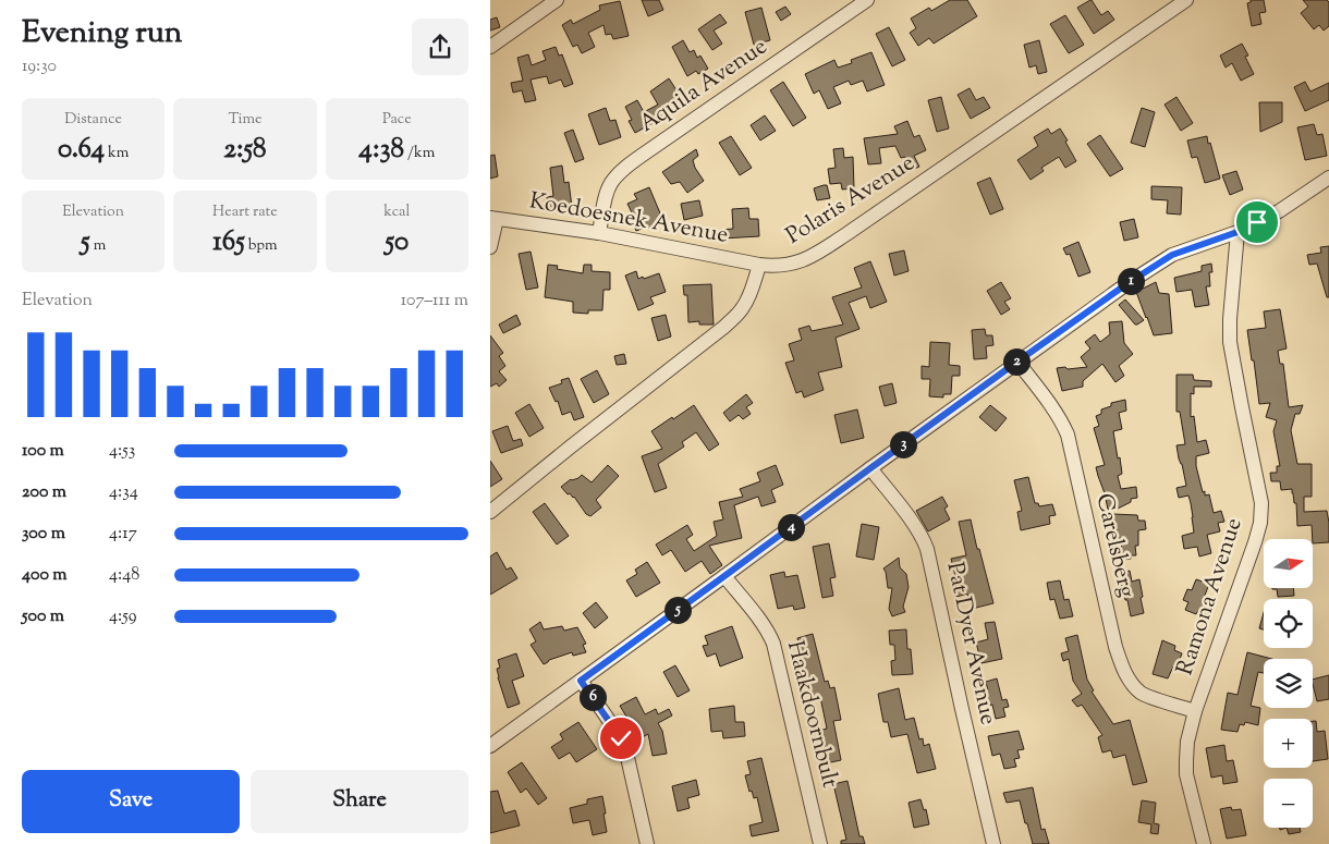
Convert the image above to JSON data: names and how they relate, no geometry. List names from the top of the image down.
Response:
{
  "streets": {
    "street": [
      "Aquila Avenue",
      "Polaris Avenue",
      "Koedoesnek Avenue",
      "Carelsberg",
      "Ramona Avenue",
      "Pat Dyer Avenue",
      "Haakdoornbult"
    ]
  },
  "crossings": [
    ["Aquila Avenue", "Koedoesnek Avenue"],
    ["Polaris Avenue", "Koedoesnek Avenue"],
    ["Carelsberg", "Ramona Avenue"]
  ],
  "north": "right",
  "page": {
    "heading": ["Evening run", "19:30"],
    "stats": [
      ["Distance", "0.64 km"],
      ["Time", "2:58"],
      ["Pace", "4:38 /km"],
      ["Elevation", "5 m"],
      ["Heart rate", "165 bpm"],
      ["kcal", "50"]
    ],
    "pins": [
      "1",
      "2",
      "3",
      "4",
      "5",
      "6"
    ],
    "chart": ["Elevation", "107–111 m"],
    "list": [
      {
        "name": "100 m",
        "note": "4:53"
      },
      {
        "name": "200 m",
        "note": "4:34"
      },
      {
        "name": "300 m",
        "note": "4:17"
      },
      {
        "name": "400 m",
        "note": "4:48"
      },
      {
        "name": "500 m",
        "note": "4:59"
      }
    ],
    "map_buttons": ["+", "−"],
    "buttons": ["Save", "Share"]
  }
}
